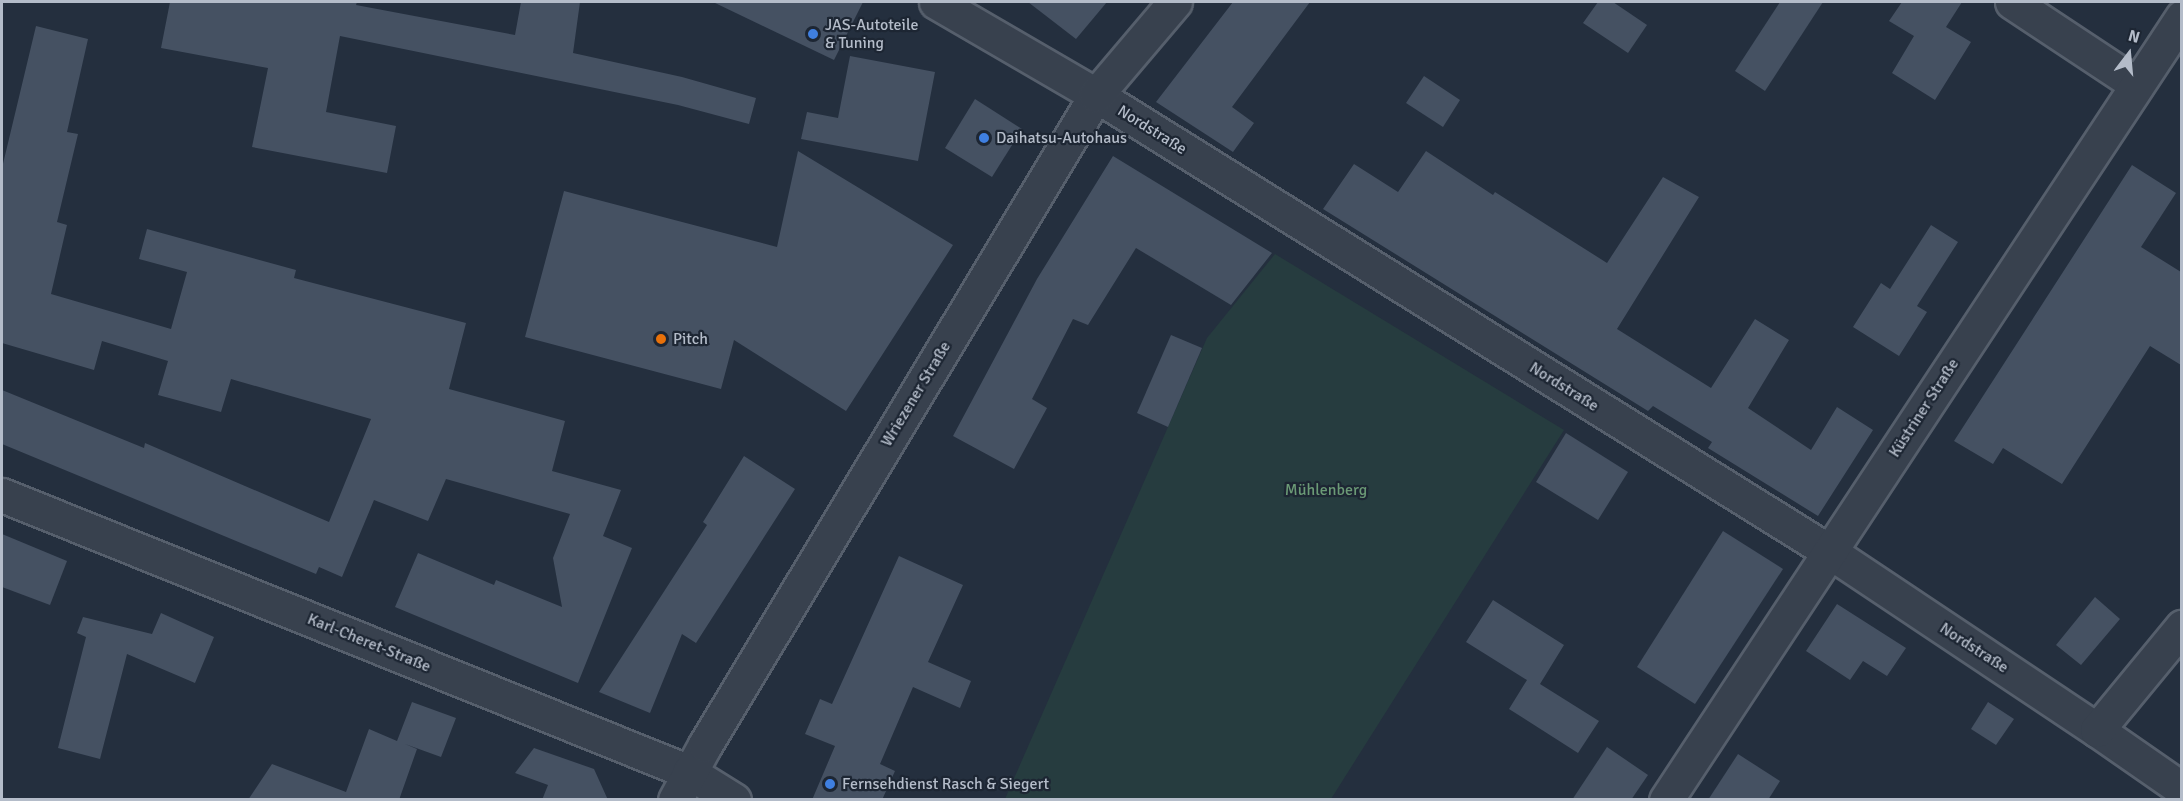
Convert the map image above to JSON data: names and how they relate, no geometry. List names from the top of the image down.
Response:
{
  "streets": {
    "street": [
      "Nordstraße",
      "Wriezener Straße",
      "Küstriner Straße",
      "Karl-Cheret-Straße"
    ]
  },
  "crossings": [
    ["Nordstraße", "Wriezener Straße"],
    ["Nordstraße", "Küstriner Straße"],
    ["Wriezener Straße", "Karl-Cheret-Straße"]
  ],
  "parks": ["Mühlenberg"],
  "places": [
    "JAS-Autoteile & Tuning",
    "Daihatsu-Autohaus",
    "Pitch",
    "Fernsehdienst Rasch & Siegert"
  ],
  "north": "top"
}
